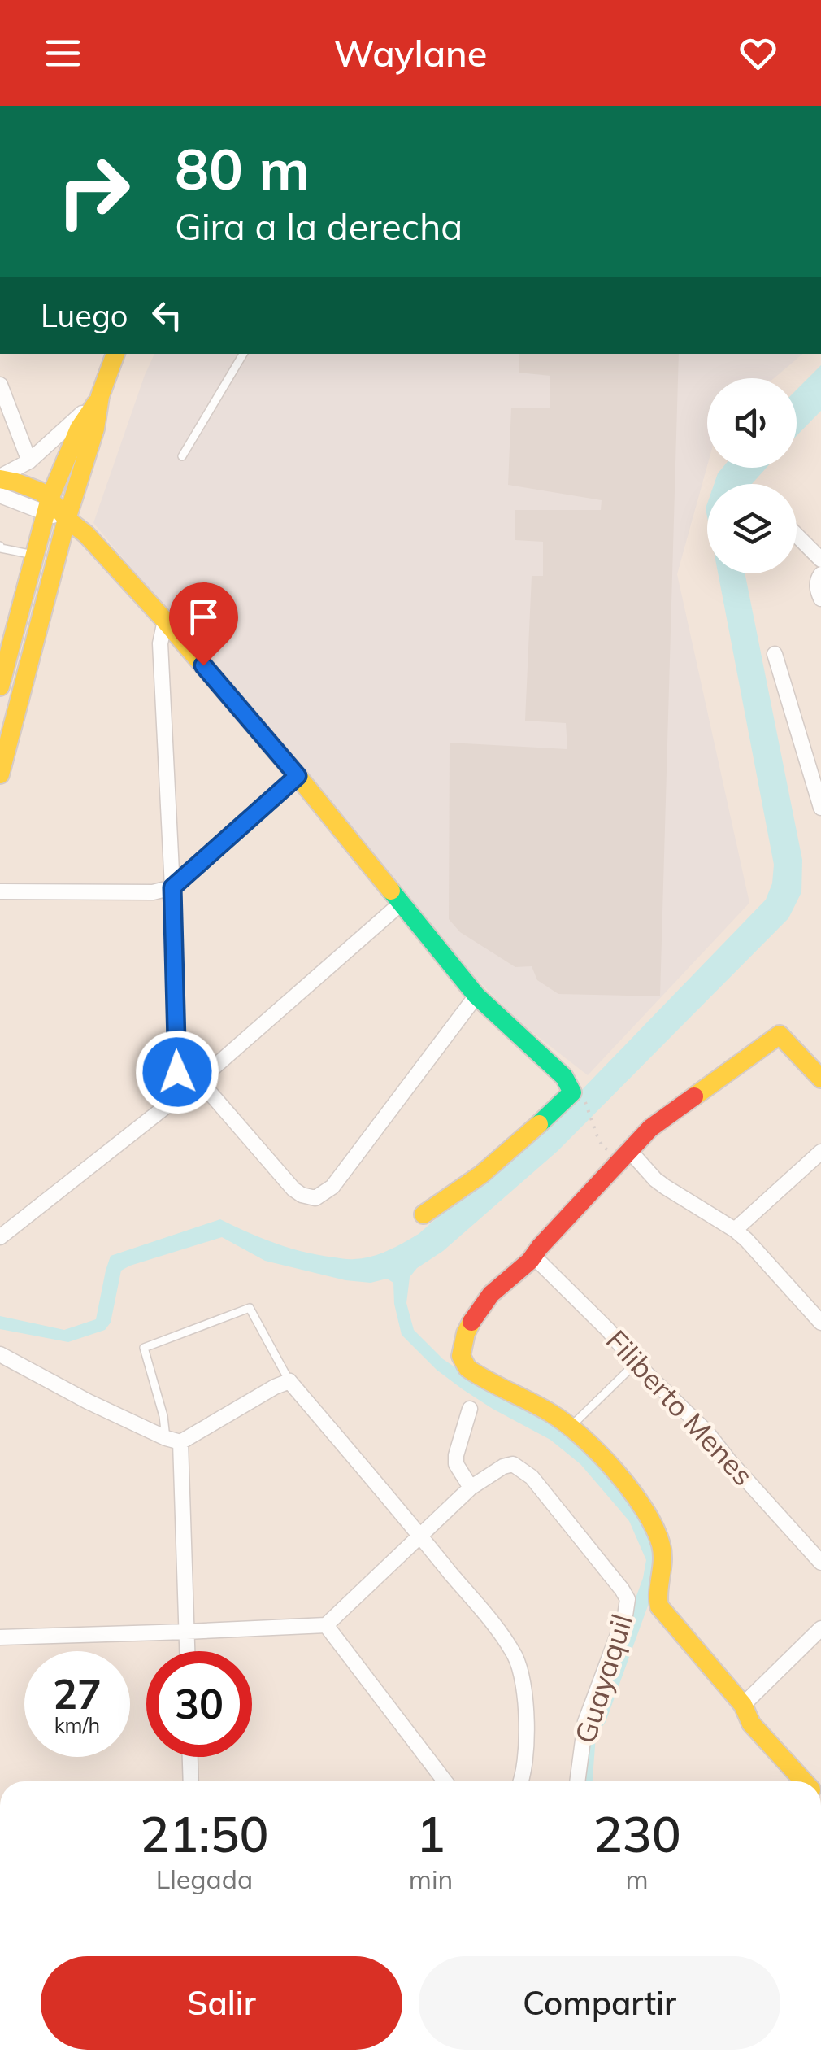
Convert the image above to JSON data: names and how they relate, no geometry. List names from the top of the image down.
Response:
{
  "streets": {
    "street": ["Filiberto Menes", "Guayaquil"]
  },
  "page": {
    "header": "Waylane",
    "turn": ["80 m", "Gira a la derecha"],
    "then": "Luego",
    "speed": "27 km/h",
    "limit": "30",
    "eta": [
      "21:50",
      "Llegada",
      "1",
      "min",
      "230",
      "m"
    ],
    "buttons": ["Salir", "Compartir"]
  }
}
